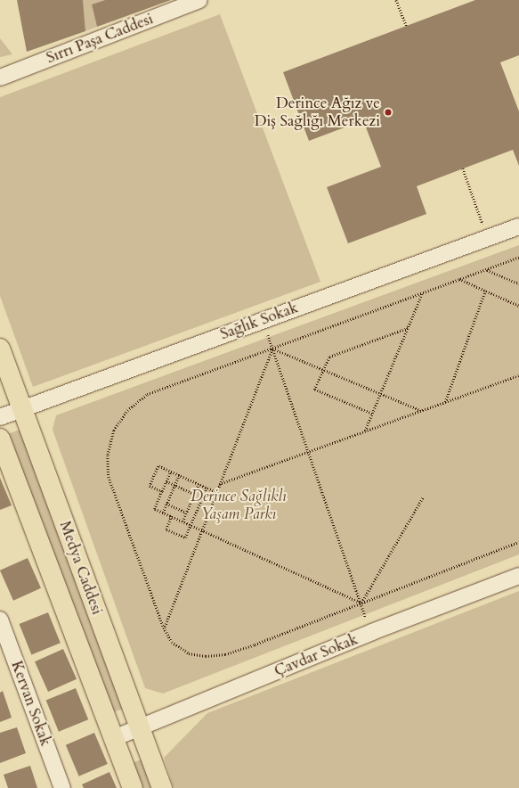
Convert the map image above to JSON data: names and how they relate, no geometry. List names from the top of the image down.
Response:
{
  "streets": {
    "main road": ["Medya Caddesi"],
    "street": [
      "Sırrı Paşa Caddesi",
      "Sağlık Sokak",
      "Çavdar Sokak",
      "Kervan Sokak"
    ]
  },
  "crossings": [
    ["Sağlık Sokak", "Medya Caddesi"],
    ["Medya Caddesi", "Çavdar Sokak"]
  ],
  "parks": ["Derince Sağlıklı Yaşam Parkı"],
  "places": ["Derince Ağız ve Diş Sağlığı Merkezi"]
}
